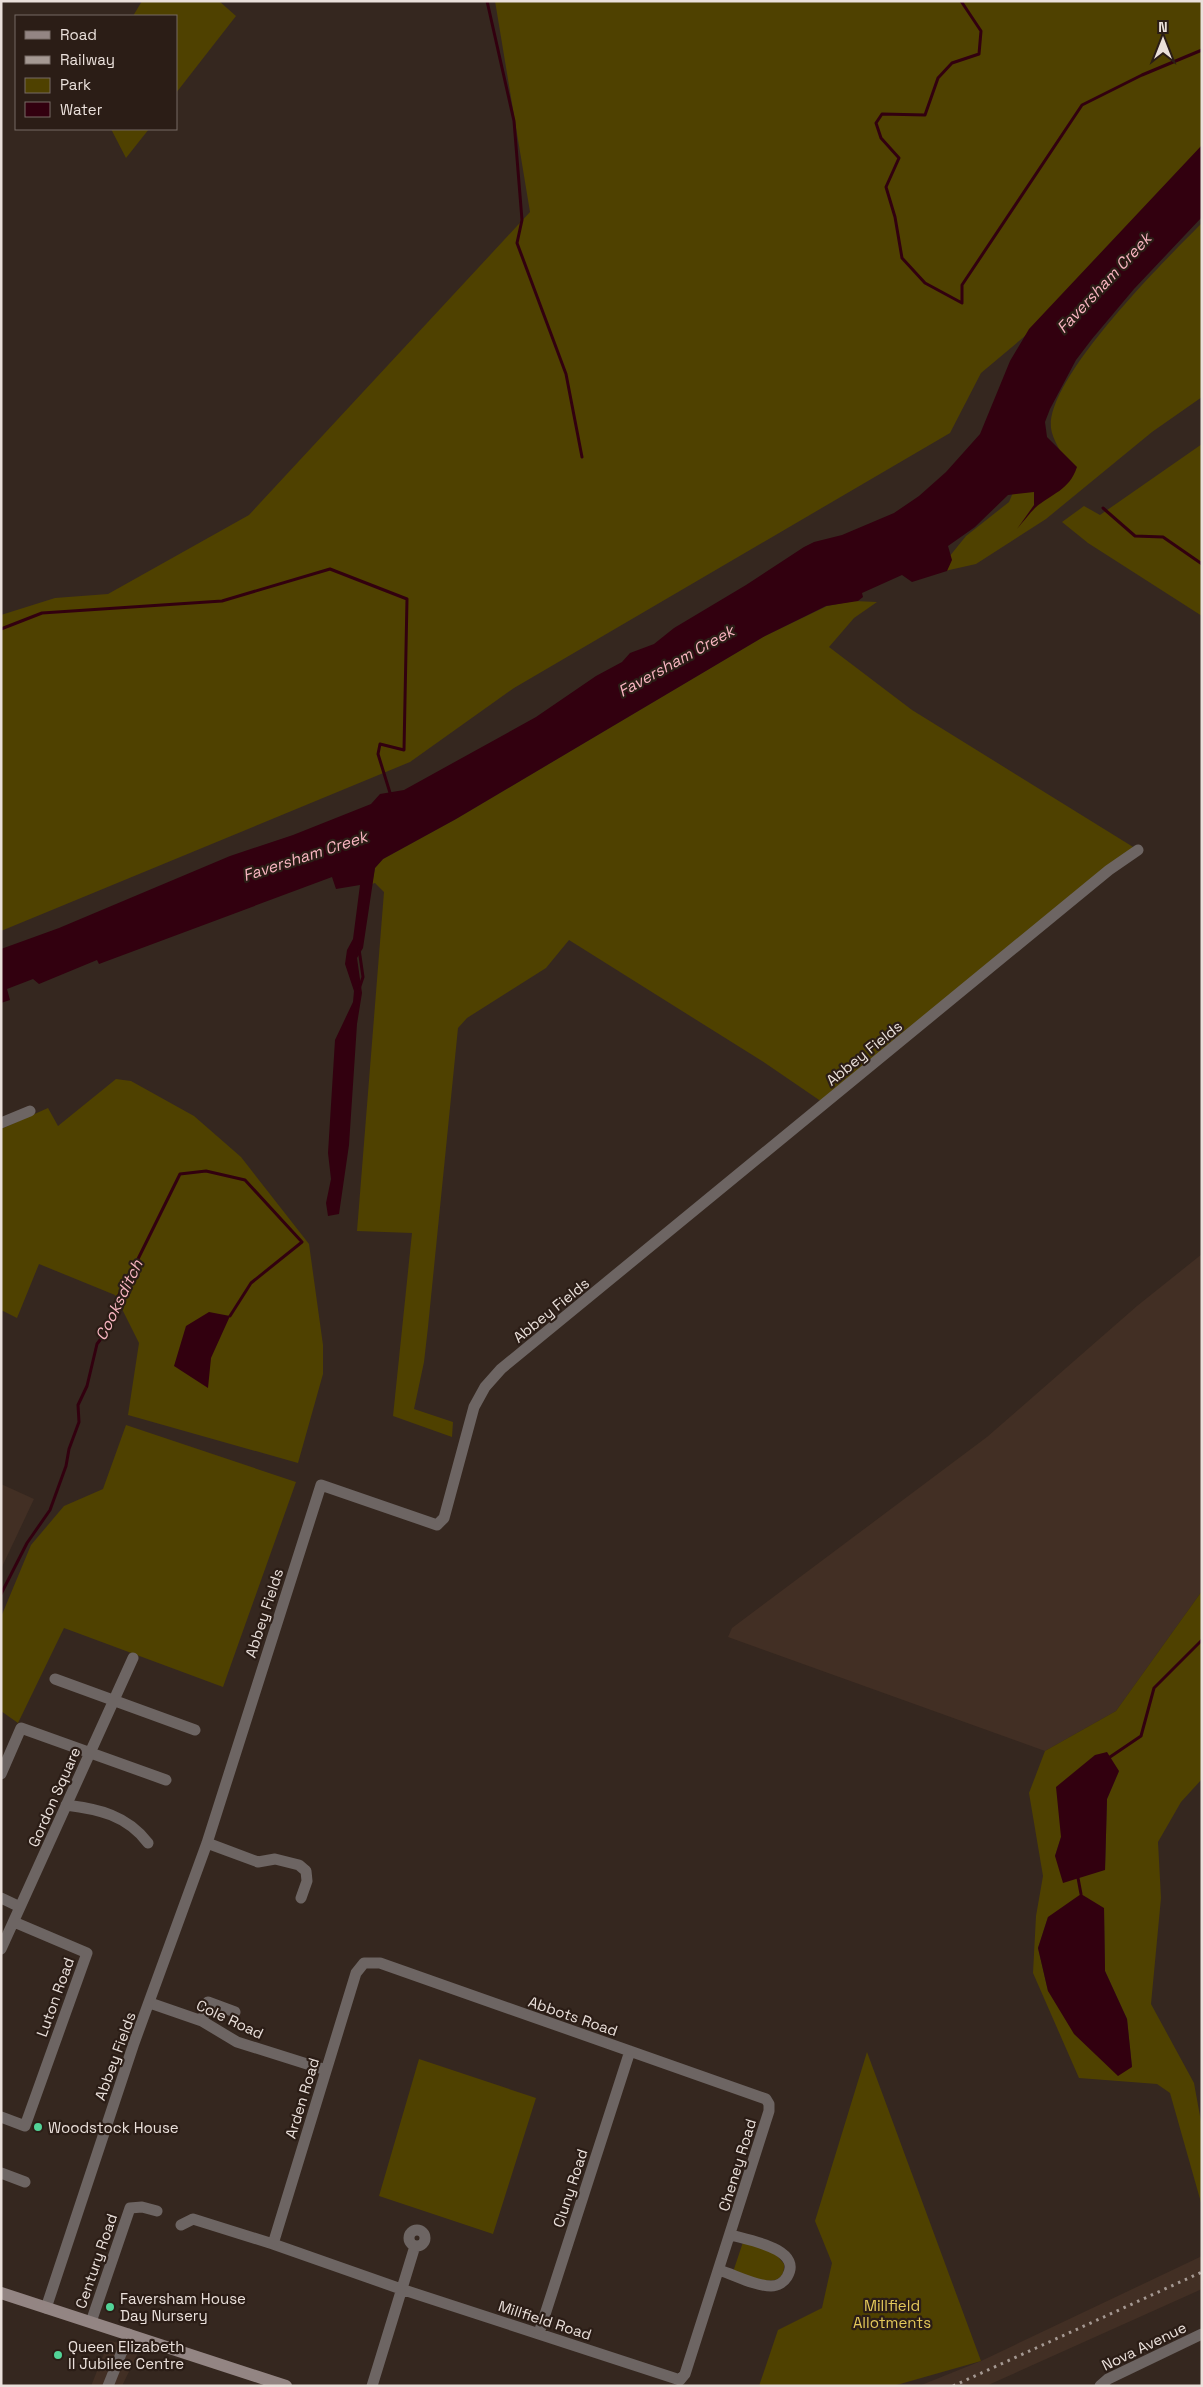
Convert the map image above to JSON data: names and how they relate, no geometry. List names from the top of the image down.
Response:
{
  "streets": {
    "street": [
      "Abbey Fields",
      "Gordon Square",
      "Luton Road",
      "Abbots Road",
      "Cole Road",
      "Arden Road",
      "Cheney Road",
      "Cluny Road",
      "Century Road",
      "Millfield Road",
      "Nova Avenue"
    ]
  },
  "crossings": [
    ["Abbey Fields", "Cole Road"],
    ["Gordon Square", "Luton Road"],
    ["Abbots Road", "Arden Road"],
    ["Abbots Road", "Cheney Road"],
    ["Abbots Road", "Cluny Road"],
    ["Cole Road", "Arden Road"],
    ["Arden Road", "Millfield Road"],
    ["Cheney Road", "Millfield Road"],
    ["Cluny Road", "Millfield Road"]
  ],
  "water": ["Faversham Creek", "Cooksditch"],
  "parks": ["Millfield Allotments"],
  "places": ["Woodstock House", "Faversham House Day Nursery", "Queen Elizabeth II Jubilee Centre"],
  "legend": [
    "Road",
    "Railway",
    "Park",
    "Water"
  ],
  "north": "top"
}
